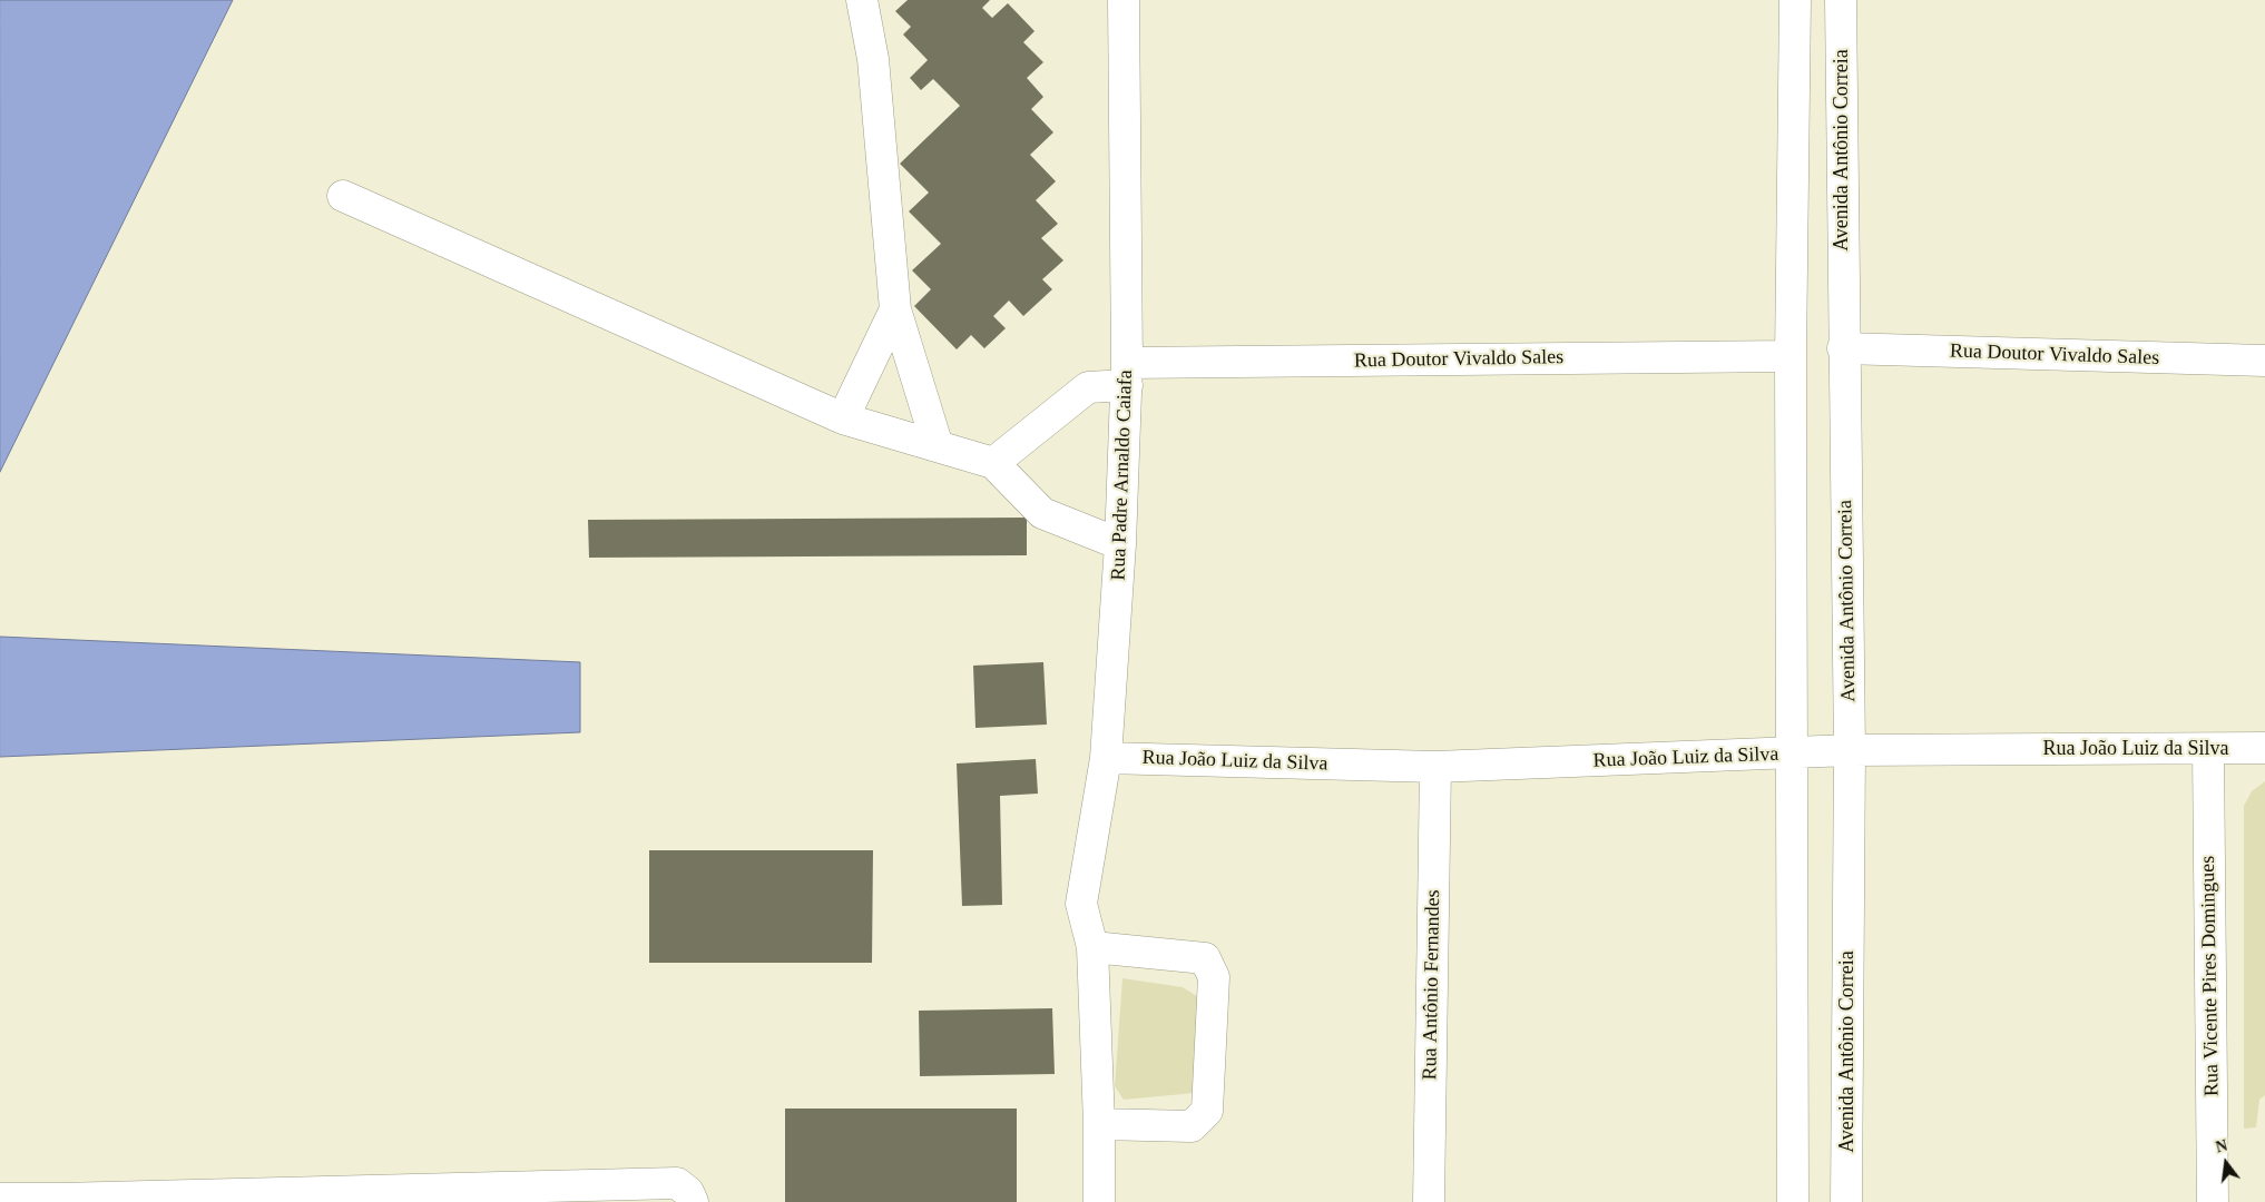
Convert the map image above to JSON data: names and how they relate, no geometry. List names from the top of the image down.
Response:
{
  "streets": {
    "street": [
      "Avenida Antônio Correia",
      "Rua Doutor Vivaldo Sales",
      "Rua Padre Arnaldo Caiafa",
      "Rua João Luiz da Silva",
      "Rua Vicente Pires Domingues",
      "Rua Antônio Fernandes"
    ]
  },
  "crossings": [
    ["Avenida Antônio Correia", "Rua Doutor Vivaldo Sales"],
    ["Avenida Antônio Correia", "Rua João Luiz da Silva"],
    ["Rua Doutor Vivaldo Sales", "Rua Padre Arnaldo Caiafa"],
    ["Rua Padre Arnaldo Caiafa", "Rua João Luiz da Silva"],
    ["Rua João Luiz da Silva", "Rua Vicente Pires Domingues"],
    ["Rua João Luiz da Silva", "Rua Antônio Fernandes"]
  ],
  "north": "top"
}
